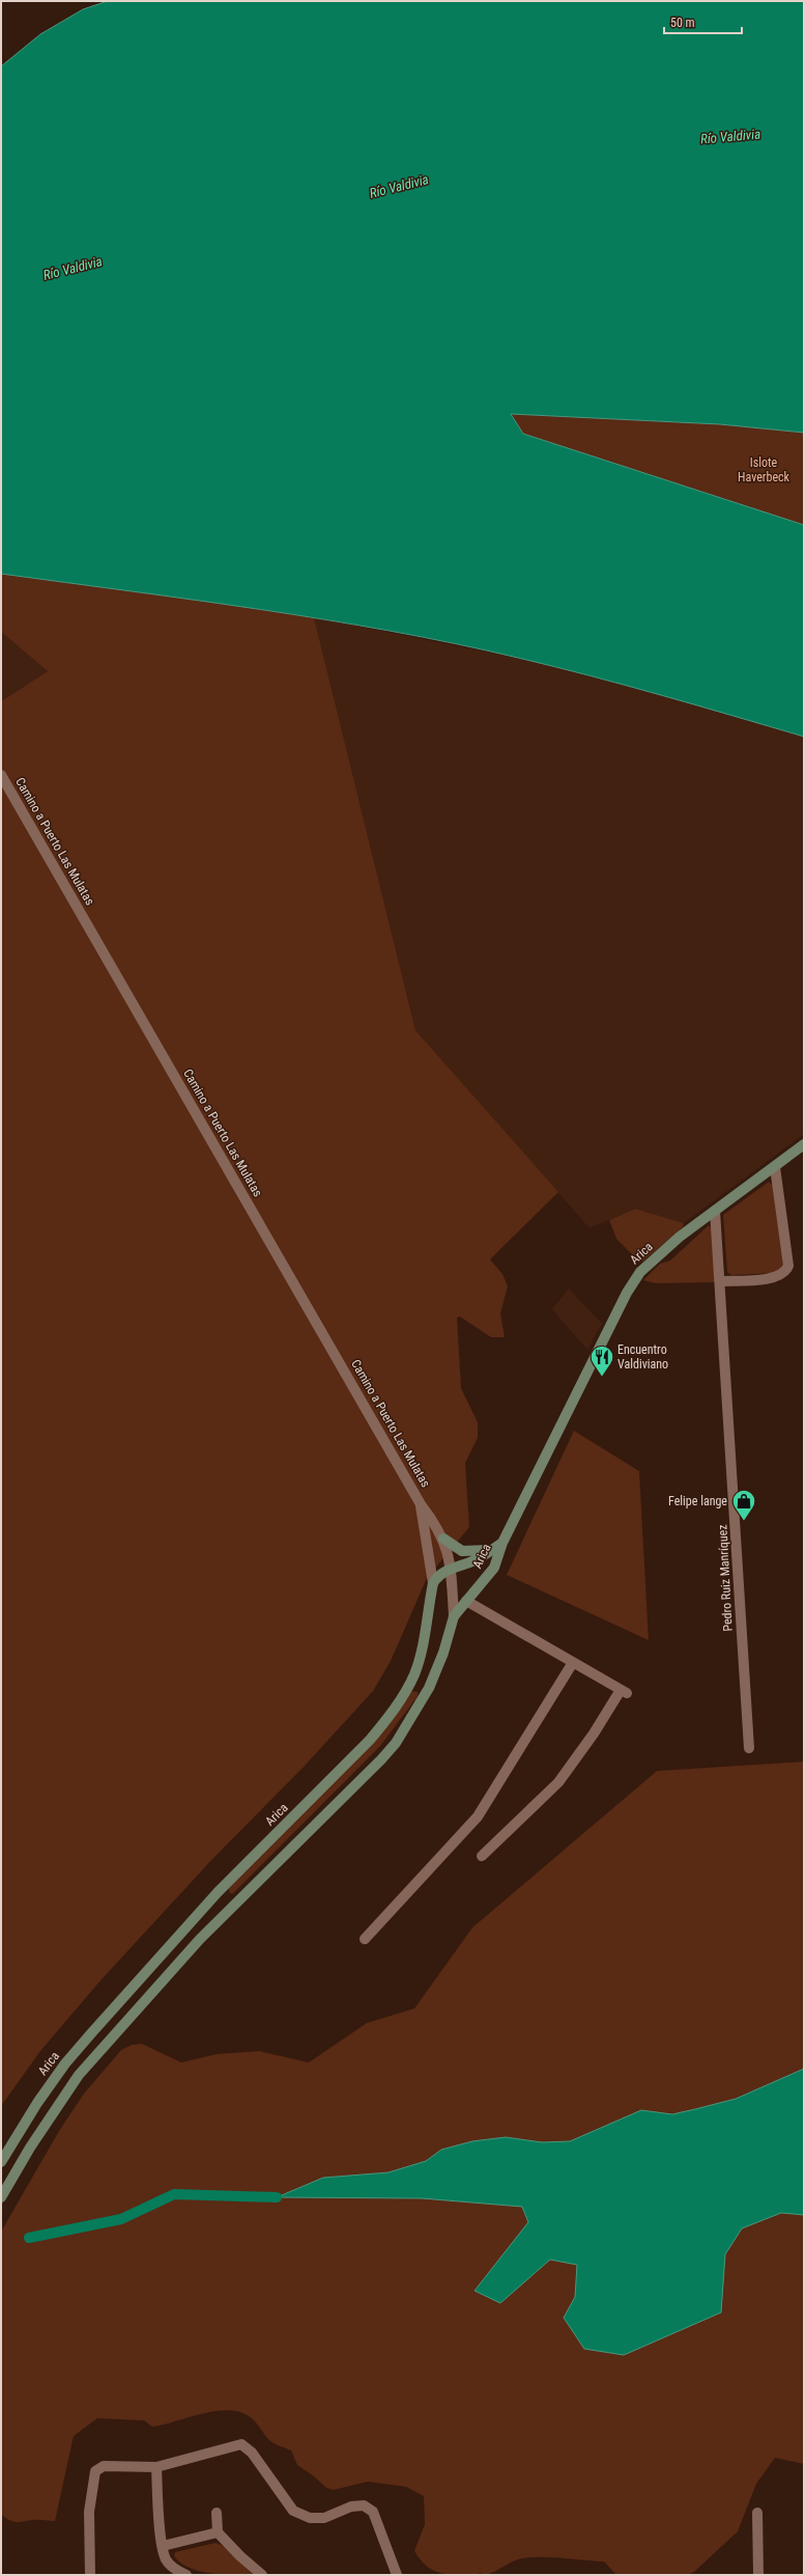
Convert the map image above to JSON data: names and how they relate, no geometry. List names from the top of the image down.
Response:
{
  "streets": {
    "main road": ["Arica"],
    "street": ["Camino a Puerto Las Mulatas", "Pedro Ruiz Manríquez"]
  },
  "crossings": [
    ["Camino a Puerto Las Mulatas", "Arica"],
    ["Arica", "Pedro Ruiz Manríquez"]
  ],
  "water": ["Río Valdivia"],
  "parks": ["Islote Haverbeck"],
  "places": {
    "restaurant": ["Encuentro Valdiviano"],
    "shop": ["Felipe lange"]
  },
  "scale_bar": "50 m"
}
